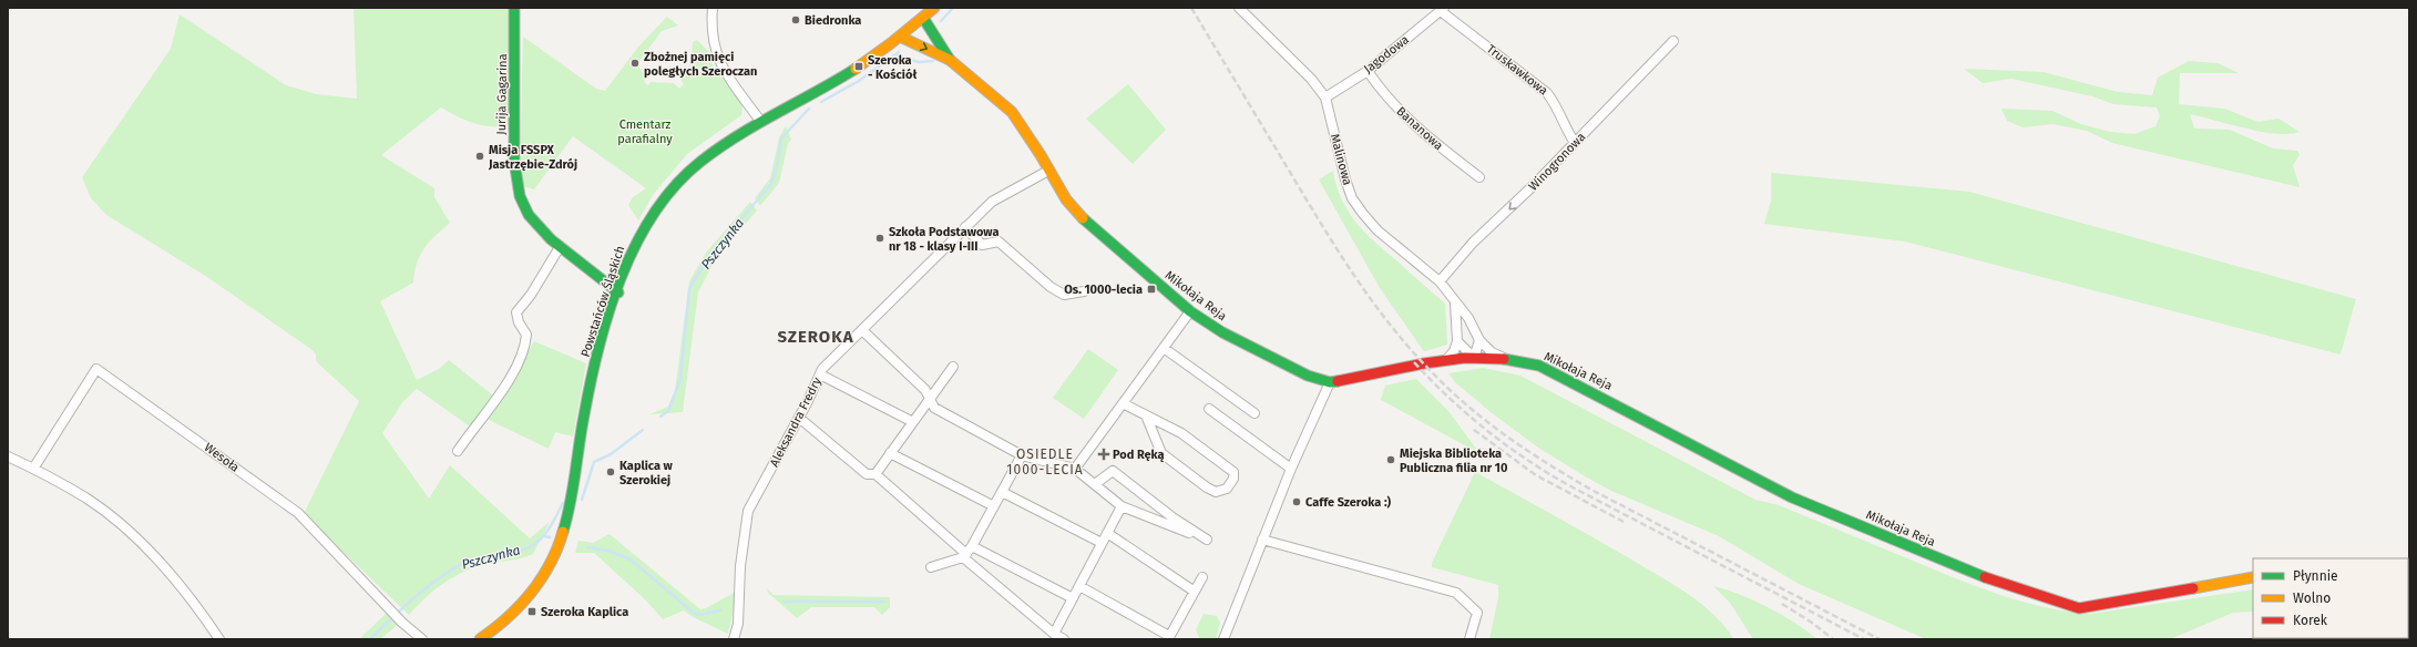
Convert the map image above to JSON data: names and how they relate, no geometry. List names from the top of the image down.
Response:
{
  "streets": {
    "street": [
      "Jagodowa",
      "Truskawkowa",
      "Jurija Gagarina",
      "Bananowa",
      "Malinowa",
      "Winogronowa",
      "Mikołaja Reja",
      "Powstańców Śląskich",
      "Aleksandra Fredry",
      "Wesoła"
    ]
  },
  "crossings": [
    ["Jagodowa", "Truskawkowa"],
    ["Jagodowa", "Bananowa"],
    ["Jagodowa", "Malinowa"],
    ["Truskawkowa", "Winogronowa"],
    ["Jurija Gagarina", "Powstańców Śląskich"],
    ["Malinowa", "Winogronowa"],
    ["Mikołaja Reja", "Powstańców Śląskich"],
    ["Mikołaja Reja", "Aleksandra Fredry"]
  ],
  "one_way": ["Winogronowa"],
  "districts": ["SZEROKA", "OSIEDLE 1000-LECIA"],
  "water": ["Pszczynka"],
  "parks": ["Cmentarz parafialny"],
  "places": {
    "other": [
      "Biedronka",
      "Zbożnej pamięci poległych Szeroczan",
      "Misja FSSPX Jastrzębie-Zdrój",
      "Szkoła Podstawowa nr 18 - klasy I-III",
      "Miejska Biblioteka Publiczna filia nr 10",
      "Kaplica w Szerokiej",
      "Caffe Szeroka :)"
    ],
    "transit": ["Szeroka - Kościół", "Os. 1000-lecia", "Szeroka Kaplica"],
    "health": ["Pod Ręką"]
  },
  "legend": ["Płynnie", "Wolno", "Korek"]
}
